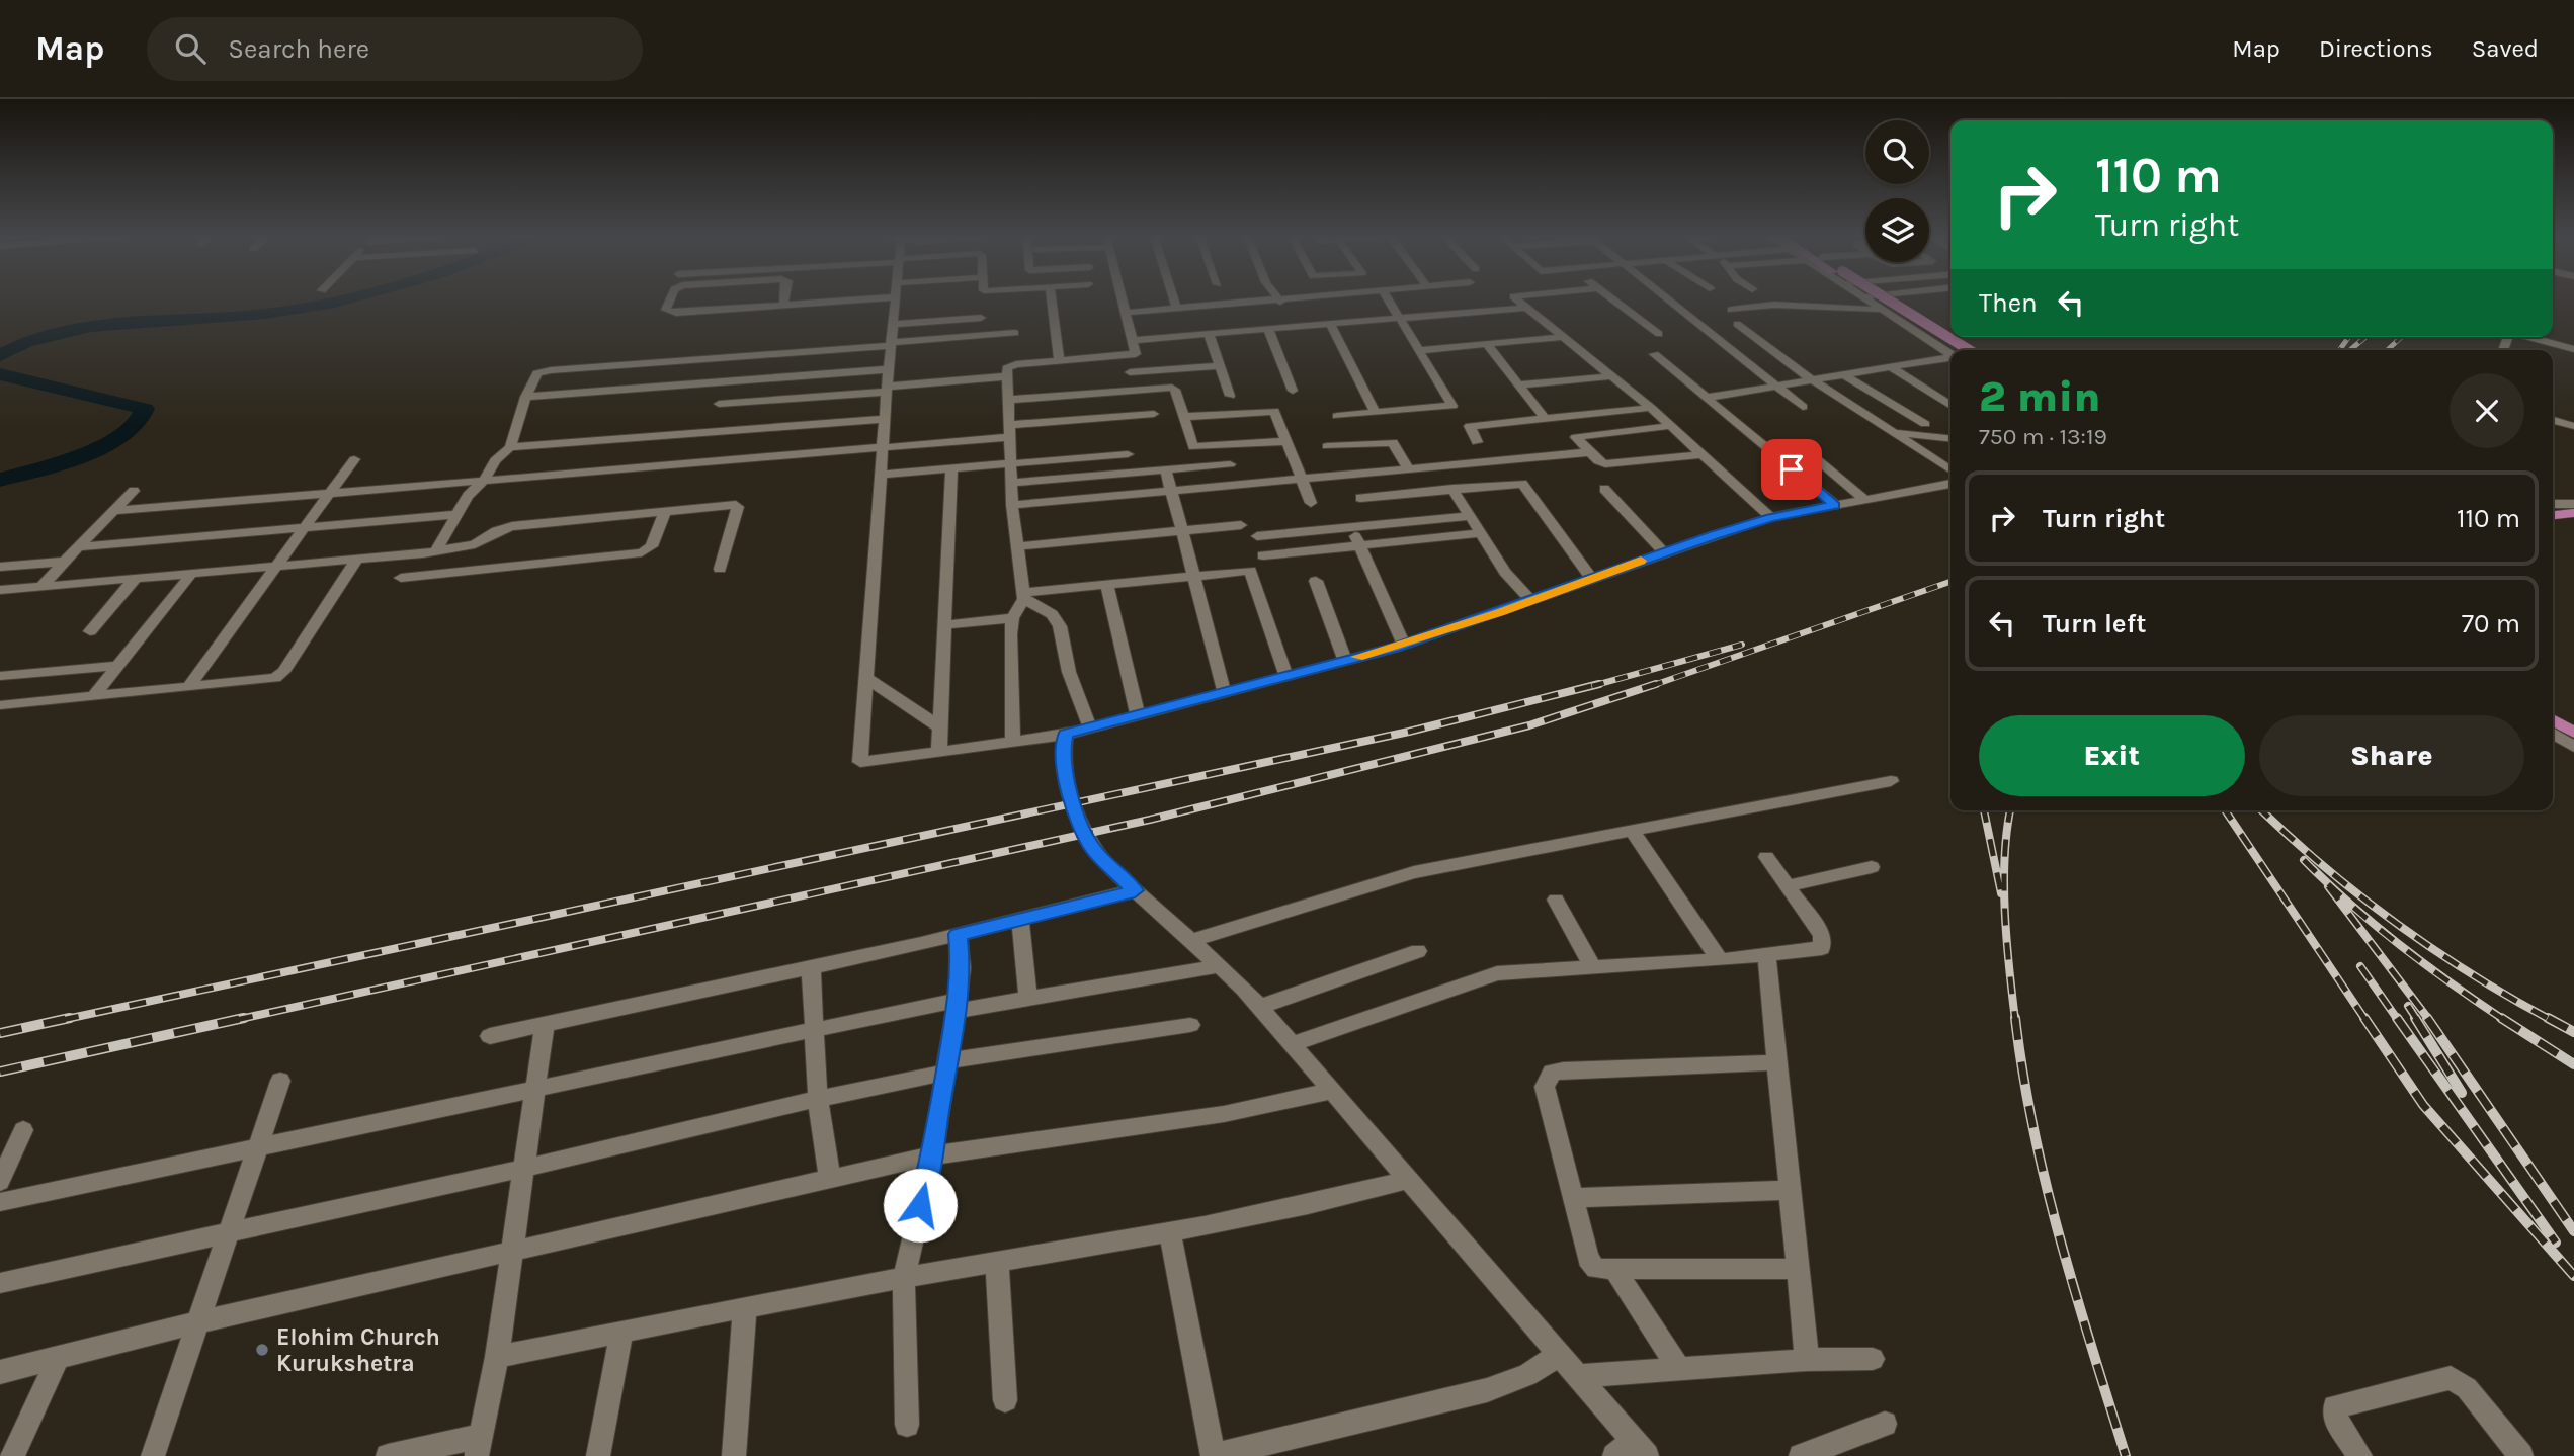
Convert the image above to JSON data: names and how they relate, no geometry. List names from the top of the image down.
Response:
{
  "places": ["Elohim Church Kurukshetra"],
  "page": {
    "header": "Map",
    "search": "Search here",
    "nav": ["Map", "Directions", "Saved"],
    "turn": ["110 m", "Turn right"],
    "then": "Then",
    "heading": ["2 min", "750 m · 13:19"],
    "list": [
      {
        "name": "Turn right",
        "value": "110 m"
      },
      {
        "name": "Turn left",
        "value": "70 m"
      }
    ],
    "buttons": ["Exit", "Share"]
  }
}
